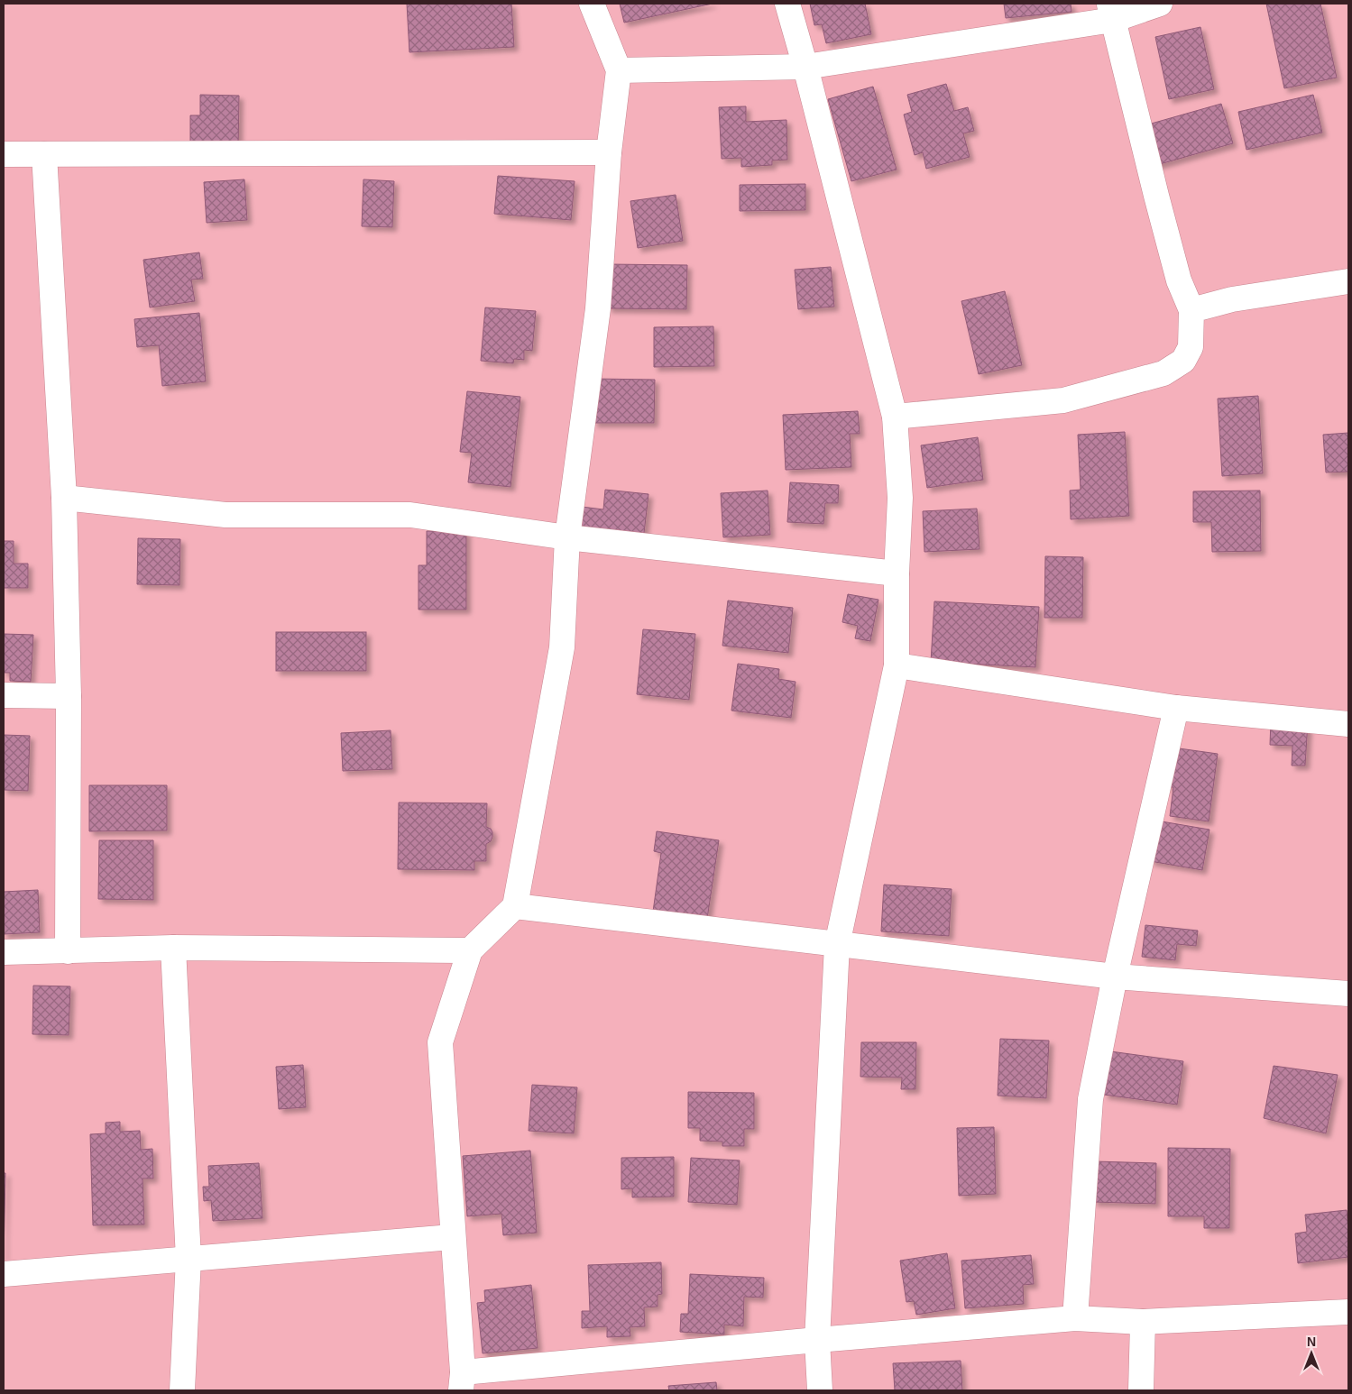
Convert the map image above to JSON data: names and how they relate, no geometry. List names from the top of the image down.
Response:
{
  "north": "top"
}
